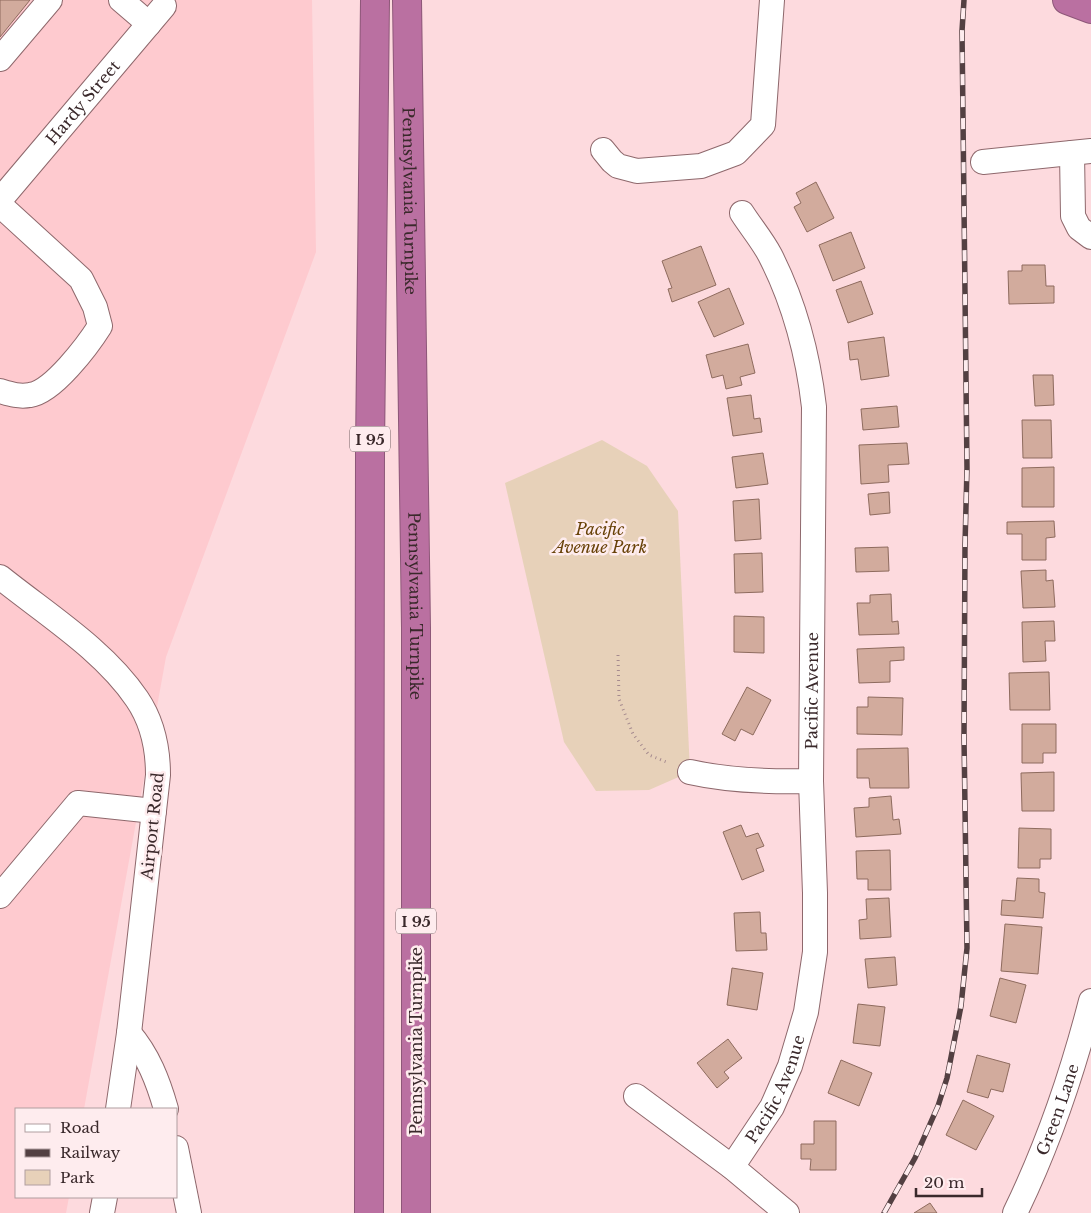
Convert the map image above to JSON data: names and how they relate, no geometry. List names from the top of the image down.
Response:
{
  "streets": {
    "highway": ["Pennsylvania Turnpike", "I 95"],
    "street": [
      "Hardy Street",
      "Pacific Avenue",
      "Airport Road",
      "Green Lane"
    ]
  },
  "parks": ["Pacific Avenue Park"],
  "legend": ["Road", "Railway", "Park"],
  "scale_bar": "20 m"
}
